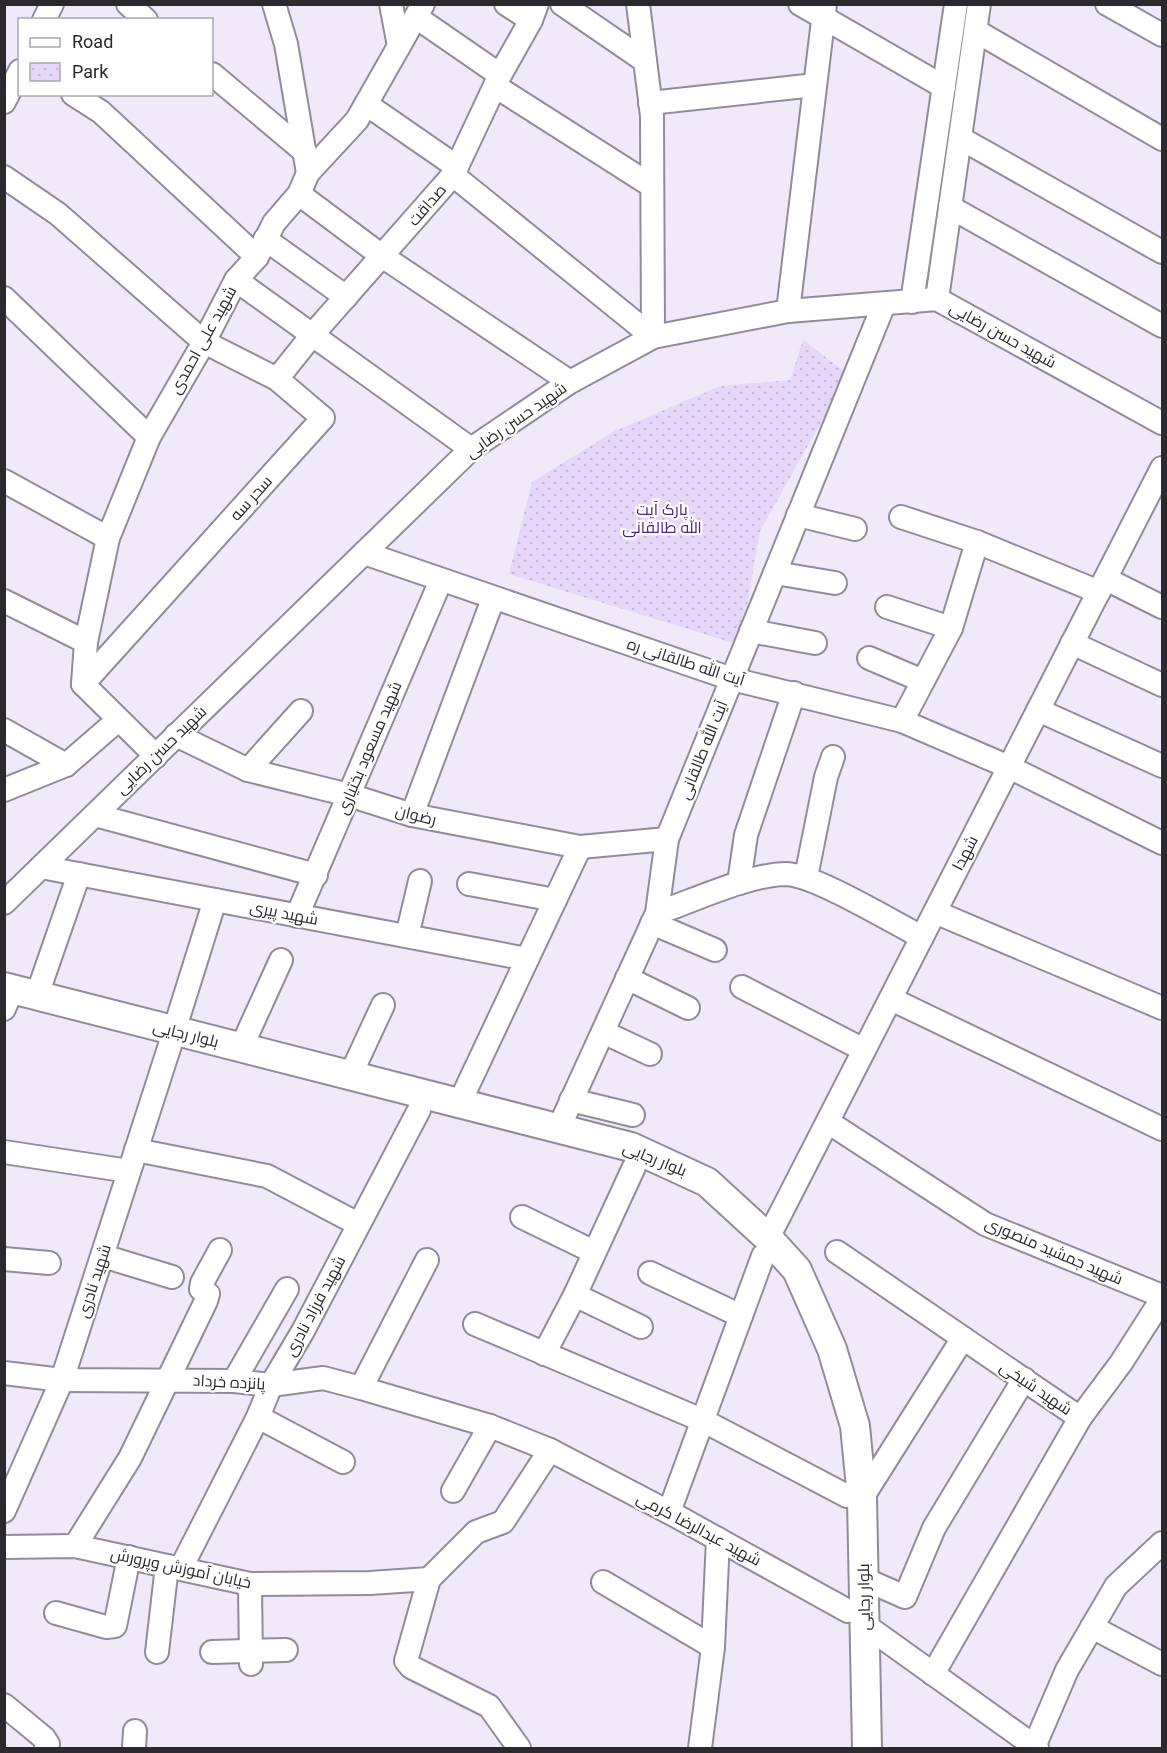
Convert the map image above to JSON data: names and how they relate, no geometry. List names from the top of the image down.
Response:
{
  "streets": {
    "main road": ["بلوار رجایی"],
    "street": [
      "صداقت",
      "شهید حسن رضایی",
      "شهید علی احمدی",
      "سحر سه",
      "آیت الله طالقانی ره",
      "شهید مسعود بختیاری",
      "آیت الله طالقانی",
      "رضوان",
      "شهدا",
      "شهید پیری",
      "شهید جمشید منصوری",
      "شهید نادری",
      "شهید فرزاد نادری",
      "پانزده خرداد",
      "شهید شیخی",
      "شهید عبدالرضا کرمی",
      "خیابان آموزش وپرورش"
    ]
  },
  "crossings": [
    ["صداقت", "سحر سه"],
    ["شهید حسن رضایی", "آیت الله طالقانی ره"],
    ["شهید حسن رضایی", "آیت الله طالقانی"],
    ["شهید حسن رضایی", "رضوان"],
    ["شهید حسن رضایی", "شهید پیری"],
    ["شهید علی احمدی", "سحر سه"],
    ["آیت الله طالقانی ره", "شهید مسعود بختیاری"],
    ["آیت الله طالقانی ره", "آیت الله طالقانی"],
    ["آیت الله طالقانی ره", "شهدا"],
    ["شهید مسعود بختیاری", "رضوان"],
    ["شهید مسعود بختیاری", "شهید پیری"],
    ["آیت الله طالقانی", "رضوان"],
    ["آیت الله طالقانی", "بلوار رجایی"],
    ["شهدا", "بلوار رجایی"],
    ["شهدا", "شهید جمشید منصوری"],
    ["شهدا", "شهید عبدالرضا کرمی"],
    ["شهید پیری", "شهید نادری"],
    ["بلوار رجایی", "شهید نادری"],
    ["بلوار رجایی", "شهید فرزاد نادری"],
    ["بلوار رجایی", "شهید عبدالرضا کرمی"],
    ["شهید نادری", "پانزده خرداد"],
    ["شهید فرزاد نادری", "پانزده خرداد"],
    ["شهید فرزاد نادری", "خیابان آموزش وپرورش"],
    ["پانزده خرداد", "شهید عبدالرضا کرمی"],
    ["شهید شیخی", "شهید عبدالرضا کرمی"]
  ],
  "parks": ["پارک آیت الله طالقانی"],
  "legend": ["Road", "Park"]
}
